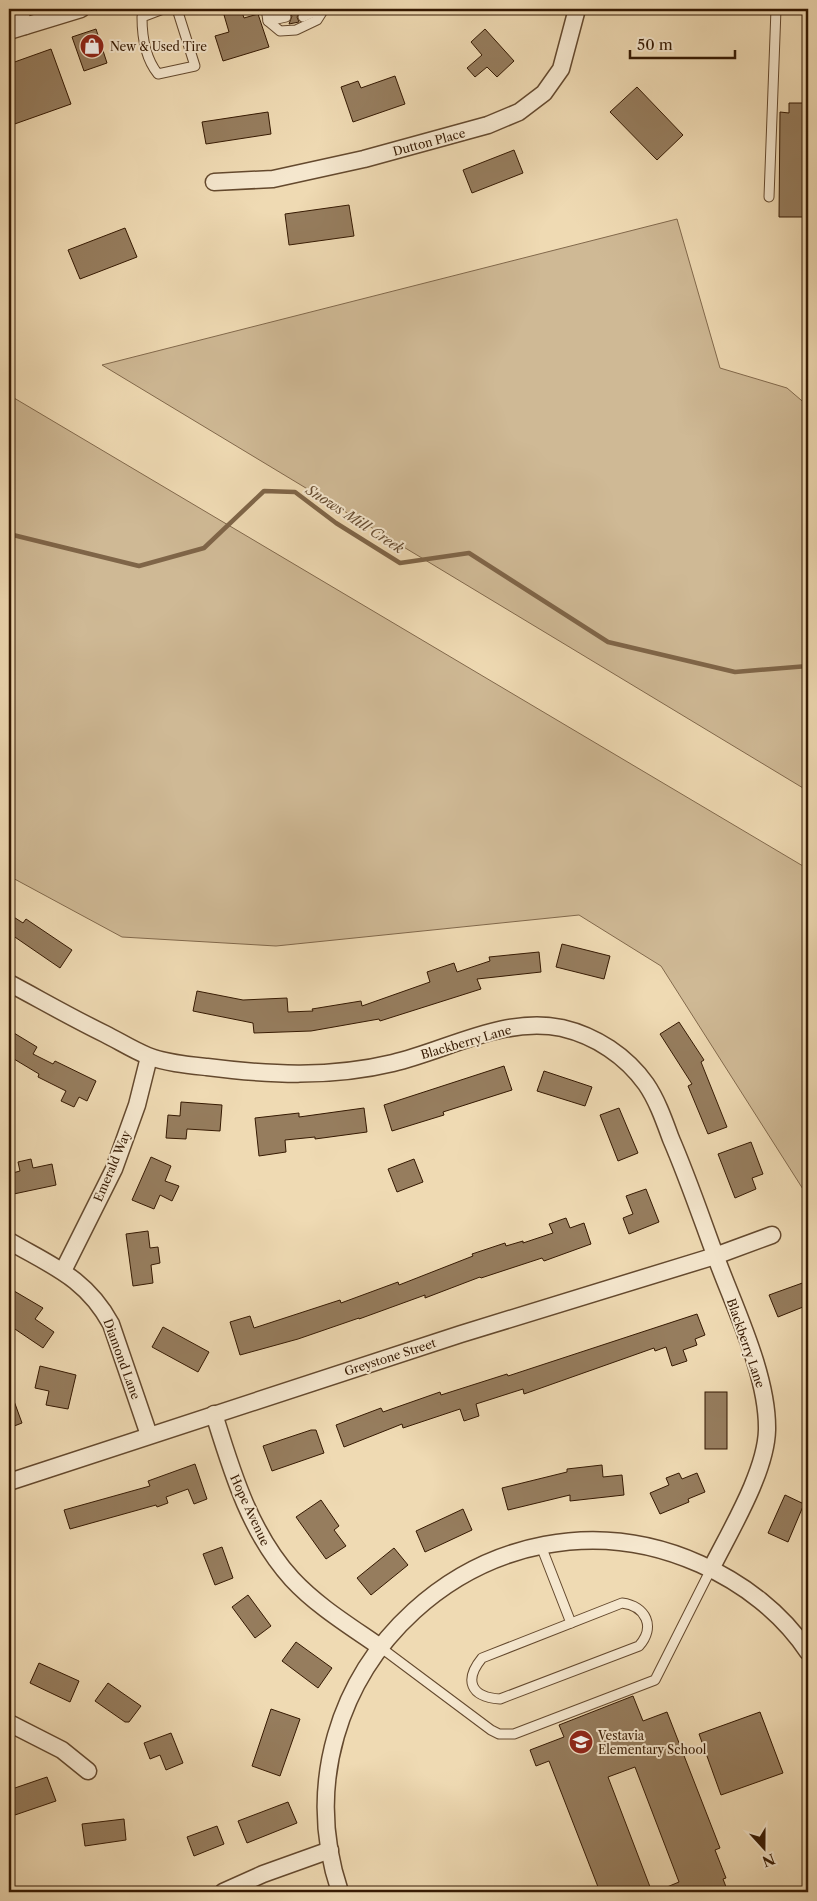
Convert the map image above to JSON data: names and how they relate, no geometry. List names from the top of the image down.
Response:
{
  "streets": {
    "street": [
      "Dutton Place",
      "Blackberry Lane",
      "Emerald Way",
      "Greystone Street",
      "Diamond Lane",
      "Hope Avenue"
    ]
  },
  "crossings": [
    ["Blackberry Lane", "Emerald Way"],
    ["Blackberry Lane", "Greystone Street"],
    ["Emerald Way", "Diamond Lane"],
    ["Greystone Street", "Diamond Lane"],
    ["Greystone Street", "Hope Avenue"]
  ],
  "water": ["Snows Mill Creek"],
  "places": {
    "shop": ["New & Used Tire"],
    "school or university": ["Vestavia Elementary School"]
  },
  "scale_bar": "50 m",
  "north": "bottom"
}
